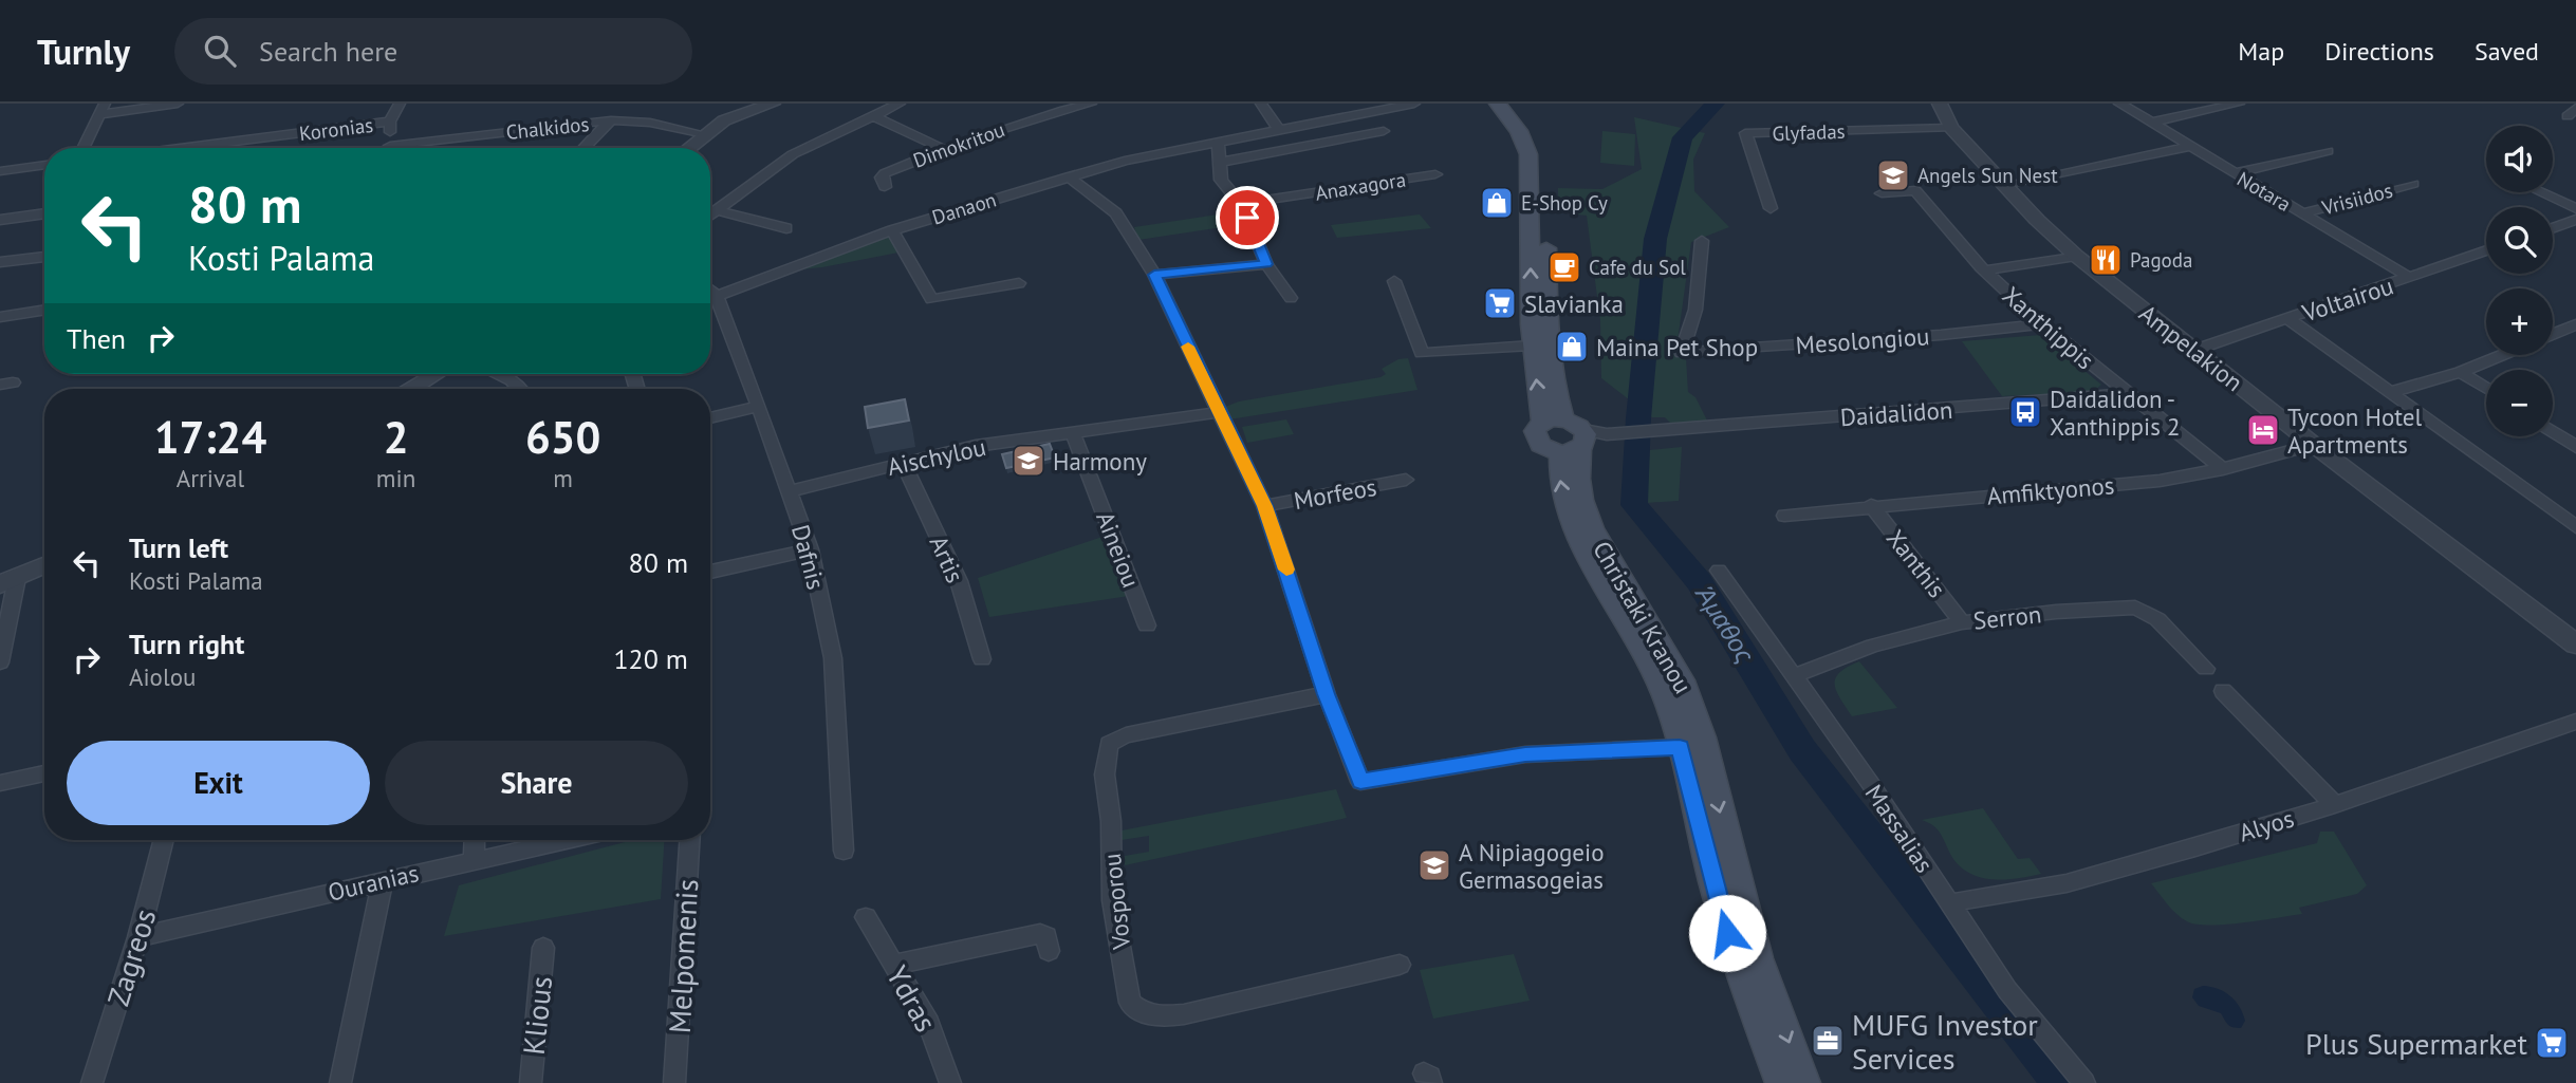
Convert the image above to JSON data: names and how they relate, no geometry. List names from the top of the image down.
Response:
{
  "streets": {
    "main road": ["Christaki Kranou"],
    "street": [
      "Chalkidos",
      "Koronias",
      "Glyfadas",
      "Dimokritou",
      "Anaxagora",
      "Notara",
      "Vrisiidos",
      "Danaon",
      "Voltairou",
      "Xanthippis",
      "Mesolongiou",
      "Ampelakion",
      "Daidalidon",
      "Aischylou",
      "Amfiktyonos",
      "Morfeos",
      "Aineiou",
      "Dafnis",
      "Artis",
      "Xanthis",
      "Serron",
      "Alyos",
      "Massalias",
      "Ouranias",
      "Vosporou",
      "Melpomenis",
      "Zagreos",
      "Ydras",
      "Klious"
    ]
  },
  "crossings": [
    ["Glyfadas", "Ampelakion"],
    ["Notara", "Vrisiidos"],
    ["Notara", "Voltairou"],
    ["Danaon", "Dafnis"],
    ["Voltairou", "Ampelakion"],
    ["Xanthippis", "Mesolongiou"],
    ["Xanthippis", "Daidalidon"],
    ["Xanthippis", "Amfiktyonos"],
    ["Ampelakion", "Amfiktyonos"],
    ["Daidalidon", "Christaki Kranou"],
    ["Aischylou", "Aineiou"],
    ["Aischylou", "Dafnis"],
    ["Aischylou", "Artis"],
    ["Amfiktyonos", "Xanthis"],
    ["Xanthis", "Serron"],
    ["Serron", "Massalias"],
    ["Alyos", "Massalias"],
    ["Ouranias", "Zagreos"]
  ],
  "water": ["Άμαθος"],
  "places": {
    "school or university": ["Angels Sun Nest", "Harmony", "A Nipiagogeio Germasogeias"],
    "shop": ["E-Shop Cy", "Maina Pet Shop"],
    "restaurant": ["Pagoda"],
    "cafe": ["Cafe du Sol"],
    "supermarket": ["Slavianka", "Plus Supermarket"],
    "bus stop": ["Daidalidon - Xanthippis 2"],
    "hotel": ["Tycoon Hotel Apartments"],
    "office": ["MUFG Investor Services"]
  },
  "page": {
    "header": "Turnly",
    "search": "Search here",
    "nav": ["Map", "Directions", "Saved"],
    "map_buttons": ["+", "−"],
    "turn": ["80 m", "Kosti Palama"],
    "then": "Then",
    "eta": [
      "17:24",
      "Arrival",
      "2",
      "min",
      "650",
      "m"
    ],
    "list": [
      {
        "name": "Turn left",
        "note": "Kosti Palama",
        "value": "80 m"
      },
      {
        "name": "Turn right",
        "note": "Aiolou",
        "value": "120 m"
      }
    ],
    "buttons": ["Exit", "Share"]
  }
}
